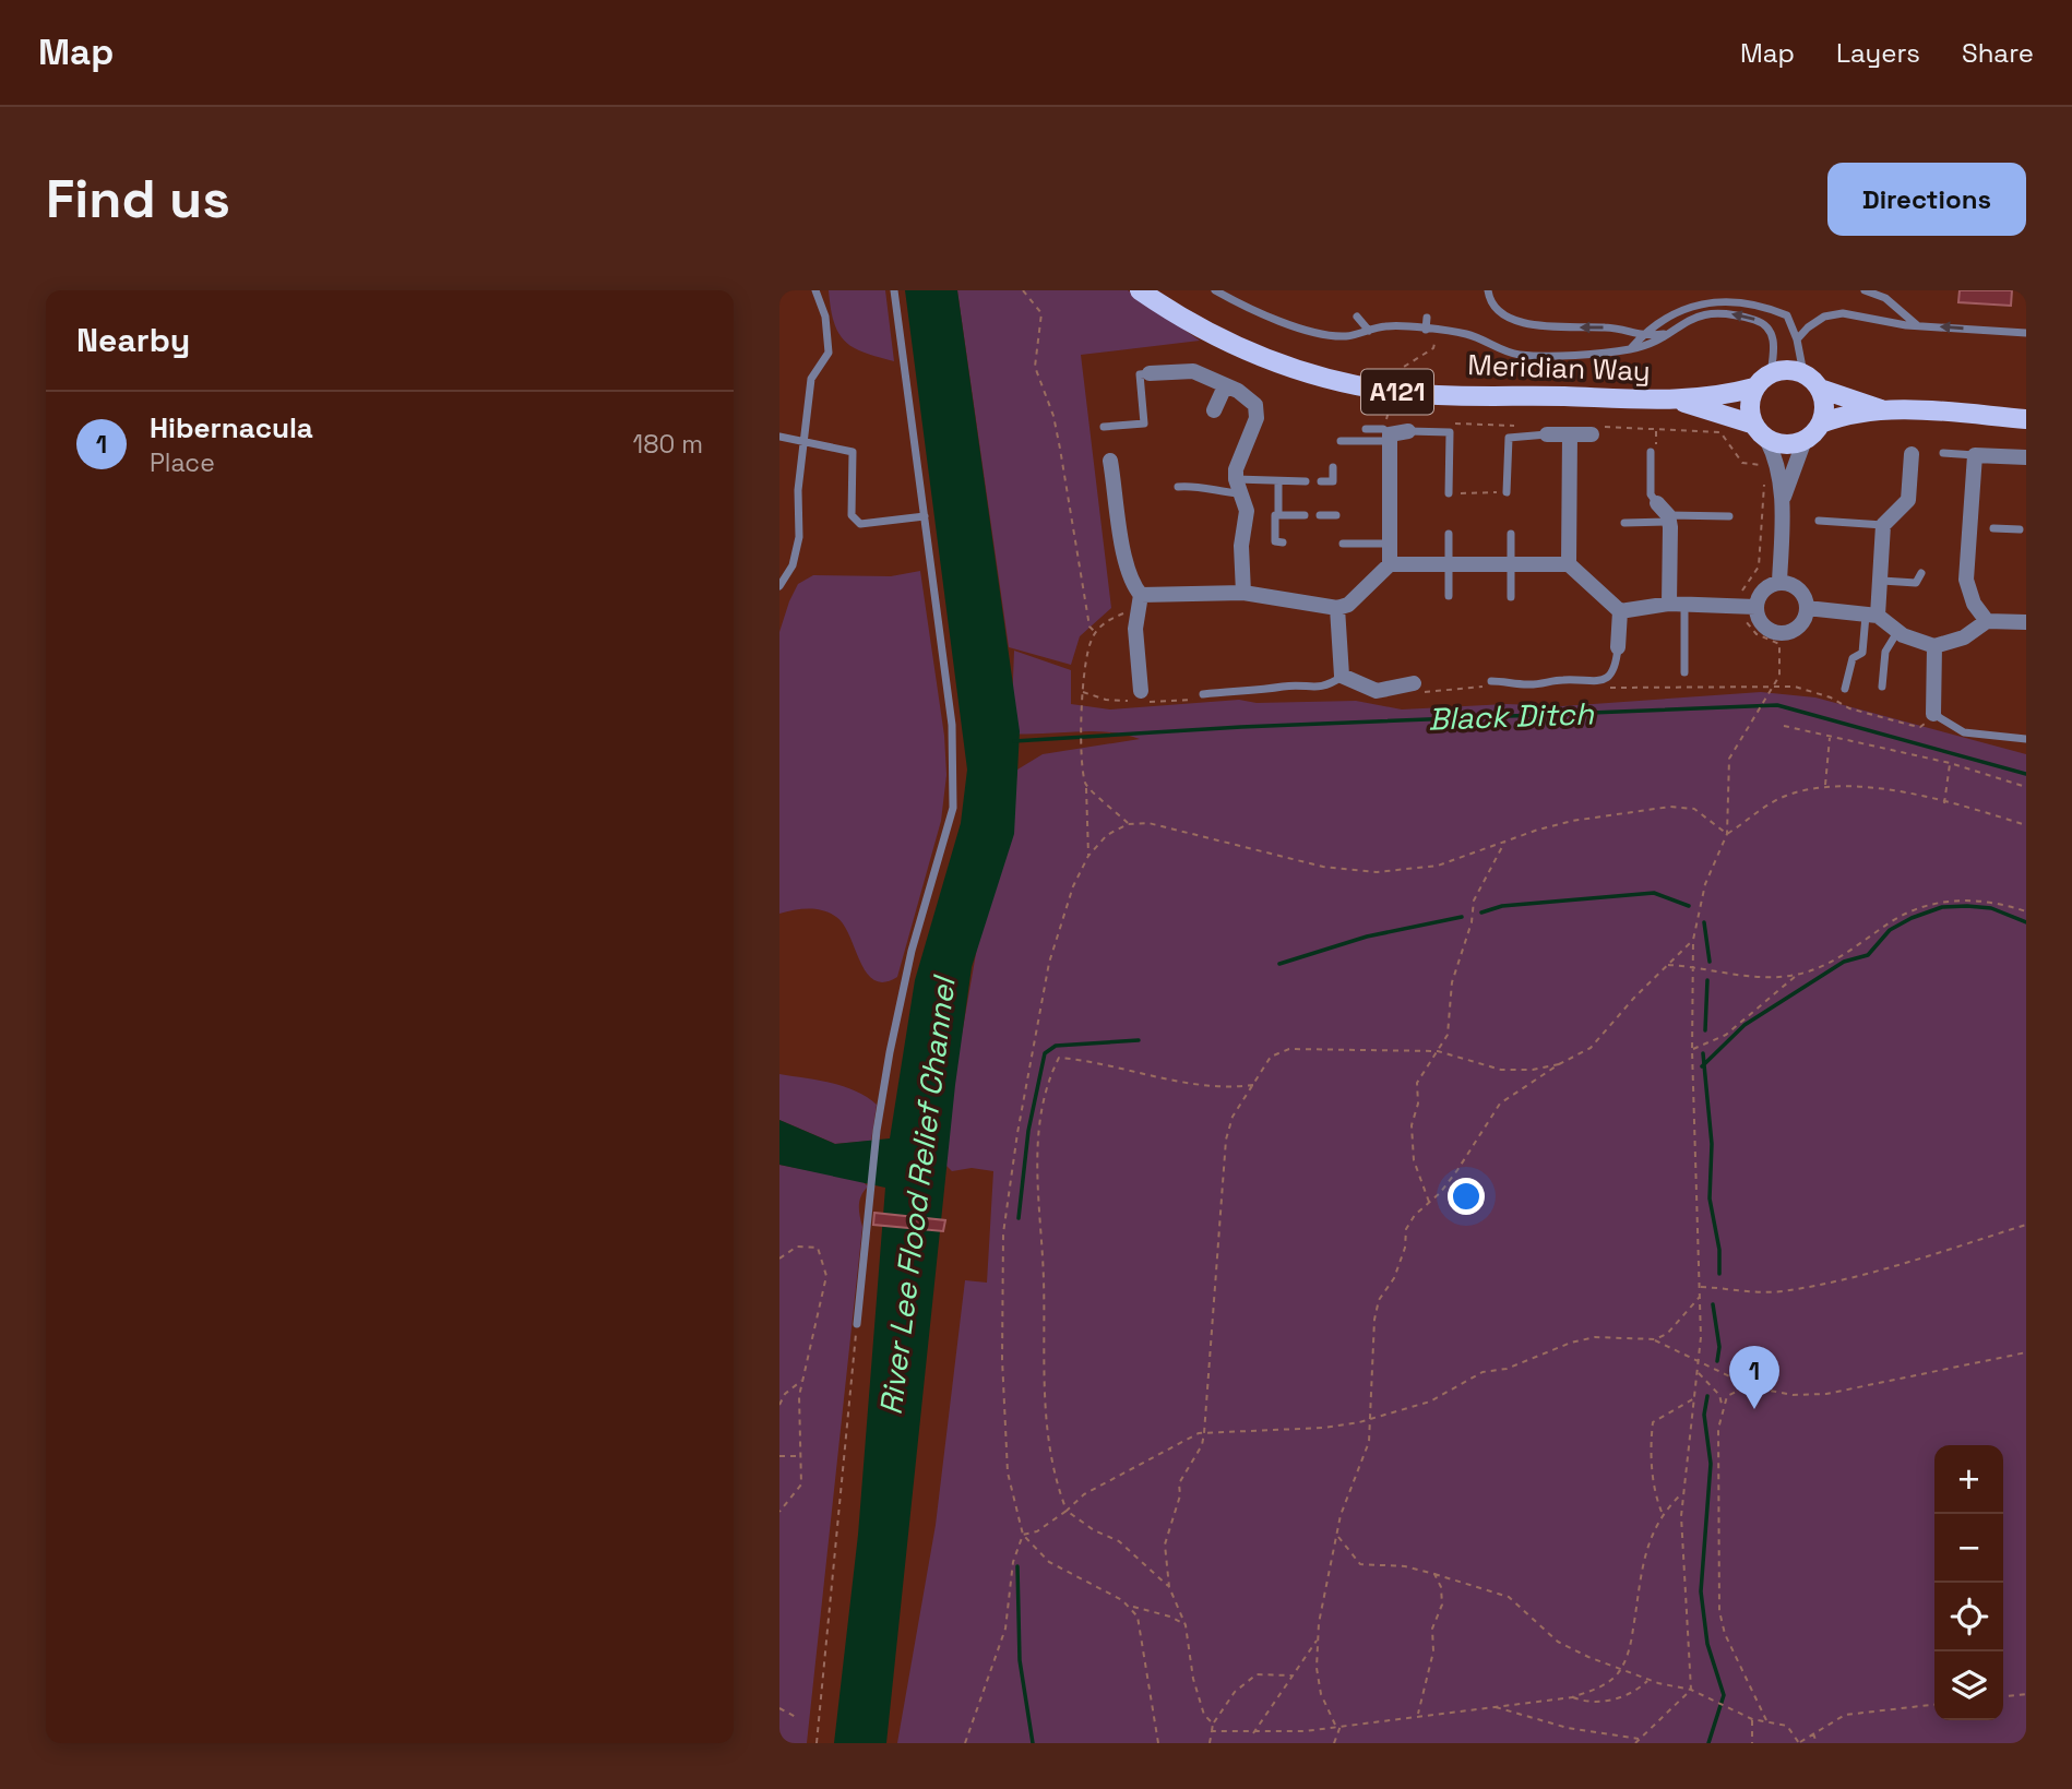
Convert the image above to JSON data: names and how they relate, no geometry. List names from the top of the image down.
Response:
{
  "streets": {
    "main road": ["Meridian Way", "A121"]
  },
  "water": ["Black Ditch", "River Lee Flood Relief Channel"],
  "page": {
    "header": "Map",
    "nav": ["Map", "Layers", "Share"],
    "buttons": "Directions",
    "title": "Find us",
    "heading": "Nearby",
    "list": [
      {
        "mark": "1",
        "name": "Hibernacula",
        "note": "Place",
        "value": "180 m"
      }
    ],
    "pins": "1",
    "map_buttons": ["+", "−"]
  }
}
